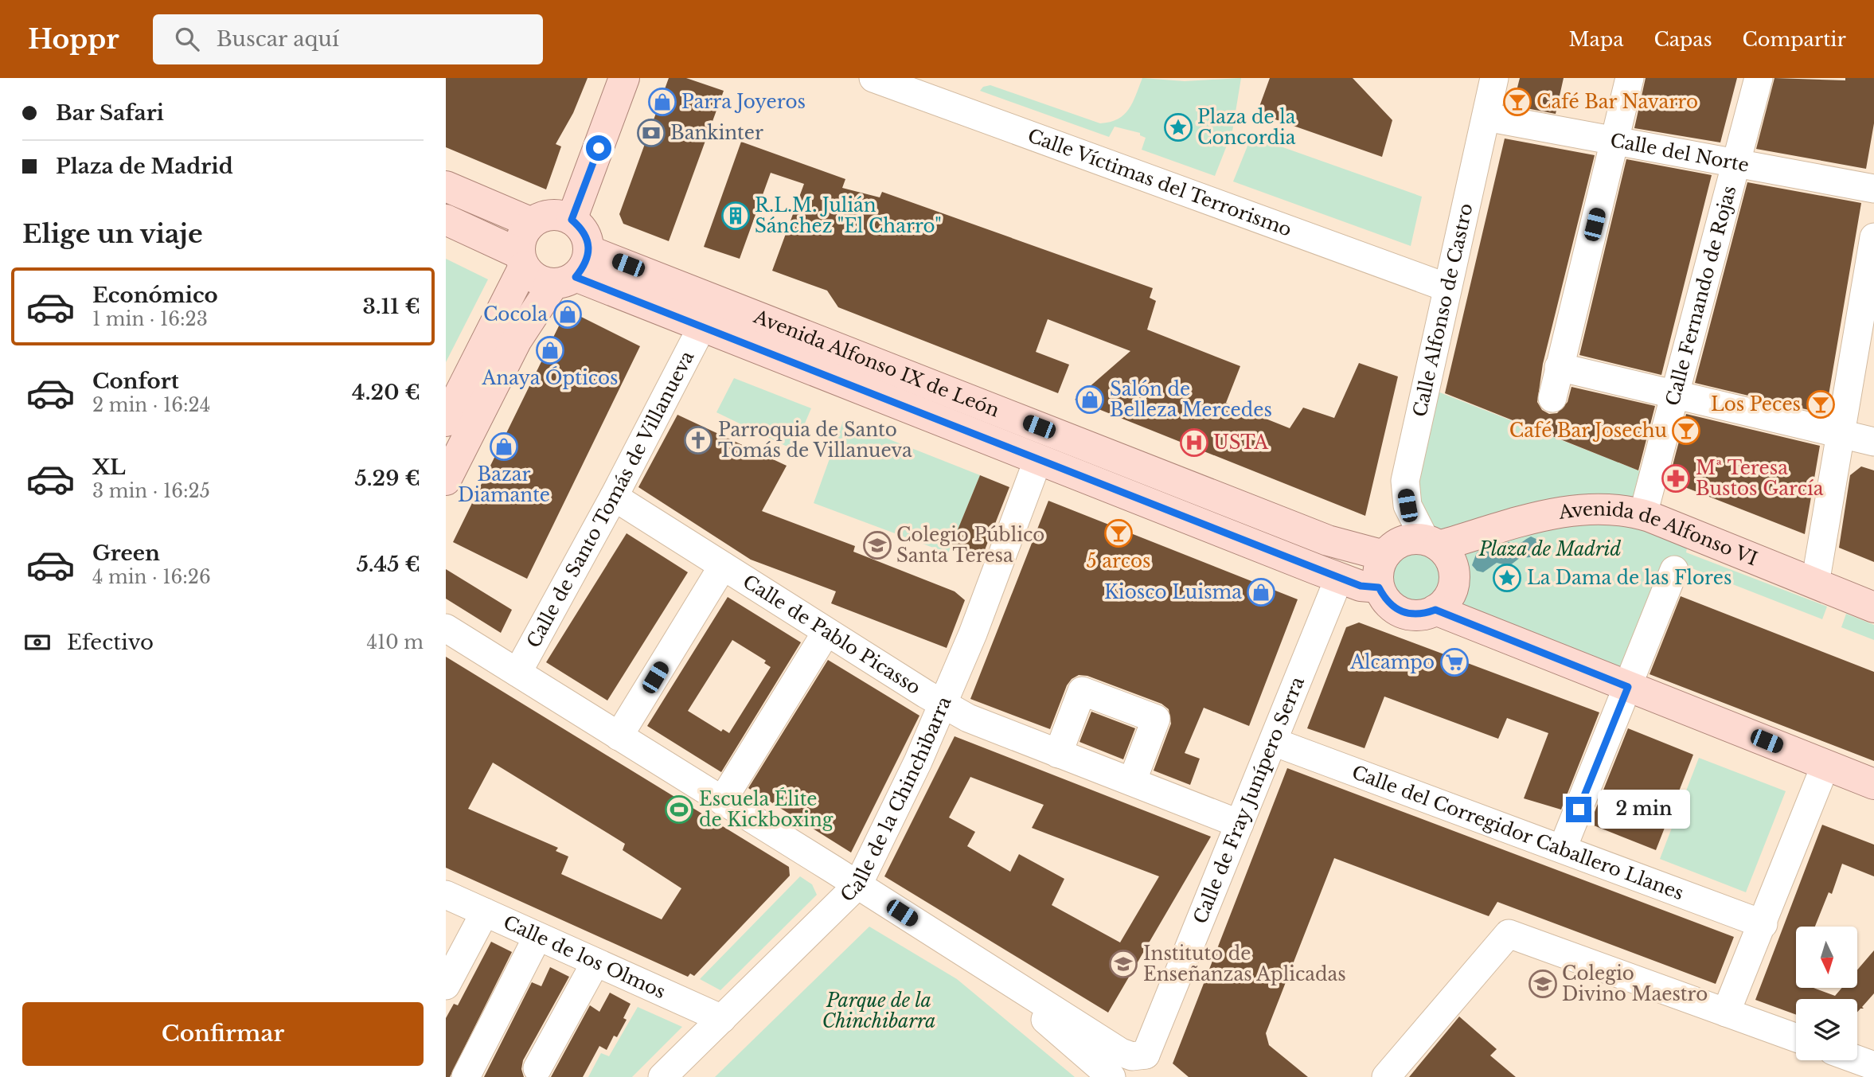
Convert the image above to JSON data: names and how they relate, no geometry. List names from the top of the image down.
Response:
{
  "streets": {
    "main road": ["Avenida Alfonso IX de León", "Avenida de Alfonso VI"],
    "street": [
      "Calle del Norte",
      "Calle Víctimas del Terrorismo",
      "Calle Fernando de Rojas",
      "Calle Alfonso de Castro",
      "Calle de Santo Tomás de Villanueva",
      "Calle de Pablo Picasso",
      "Calle de la Chinchibarra",
      "Calle de Fray Junípero Serra",
      "Calle del Corregidor Caballero Llanes",
      "Calle de los Olmos"
    ]
  },
  "crossings": [
    ["Calle del Norte", "Calle Fernando de Rojas"],
    ["Calle del Norte", "Calle Alfonso de Castro"],
    ["Calle Víctimas del Terrorismo", "Calle Alfonso de Castro"],
    ["Calle Fernando de Rojas", "Avenida de Alfonso VI"],
    ["Calle Alfonso de Castro", "Avenida Alfonso IX de León"],
    ["Calle Alfonso de Castro", "Avenida de Alfonso VI"],
    ["Avenida Alfonso IX de León", "Calle de Santo Tomás de Villanueva"],
    ["Avenida Alfonso IX de León", "Avenida de Alfonso VI"],
    ["Avenida Alfonso IX de León", "Calle de la Chinchibarra"],
    ["Avenida Alfonso IX de León", "Calle de Fray Junípero Serra"],
    ["Calle de Santo Tomás de Villanueva", "Calle de Pablo Picasso"],
    ["Calle de Pablo Picasso", "Calle de la Chinchibarra"],
    ["Calle de Pablo Picasso", "Calle de Fray Junípero Serra"],
    ["Calle de la Chinchibarra", "Calle de los Olmos"],
    ["Calle de Fray Junípero Serra", "Calle del Corregidor Caballero Llanes"]
  ],
  "parks": ["Plaza de Madrid", "Parque de la Chinchibarra"],
  "places": {
    "shop": [
      "Parra Joyeros",
      "Cocola",
      "Anaya Ópticos",
      "Salón de Belleza Mercedes",
      "Bazar Diamante",
      "Kiosco Luisma"
    ],
    "bar": [
      "Café Bar Navarro",
      "Los Peces",
      "Café Bar Josechu",
      "5 arcos"
    ],
    "place": ["Plaza de la Concordia", "La Dama de las Flores"],
    "bank": ["Bankinter"],
    "building": ["R.L.M. Julián Sánchez \"El Charro\""],
    "church": ["Parroquia de Santo Tomás de Villanueva"],
    "hospital": ["USTA"],
    "pharmacy": ["Mª Teresa Bustos García"],
    "school or university": ["Colegio Público Santa Teresa", "Instituto de Enseñanzas Aplicadas", "Colegio Divino Maestro"],
    "supermarket": ["Alcampo"],
    "sports": ["Escuela Élite de Kickboxing"]
  },
  "north": "bottom",
  "page": {
    "header": "Hoppr",
    "search": "Buscar aquí",
    "nav": ["Mapa", "Capas", "Compartir"],
    "banner": ["Bar Safari", "Plaza de Madrid"],
    "heading": "Elige un viaje",
    "list": [
      {
        "name": "Económico",
        "note": "1 min · 16:23",
        "value": "3.11 €"
      },
      {
        "name": "Confort",
        "note": "2 min · 16:24",
        "value": "4.20 €"
      },
      {
        "name": "XL",
        "note": "3 min · 16:25",
        "value": "5.29 €"
      },
      {
        "name": "Green",
        "note": "4 min · 16:26",
        "value": "5.45 €"
      }
    ],
    "pay": ["Efectivo", "410 m"],
    "bubble": "2 min",
    "buttons": "Confirmar"
  }
}
